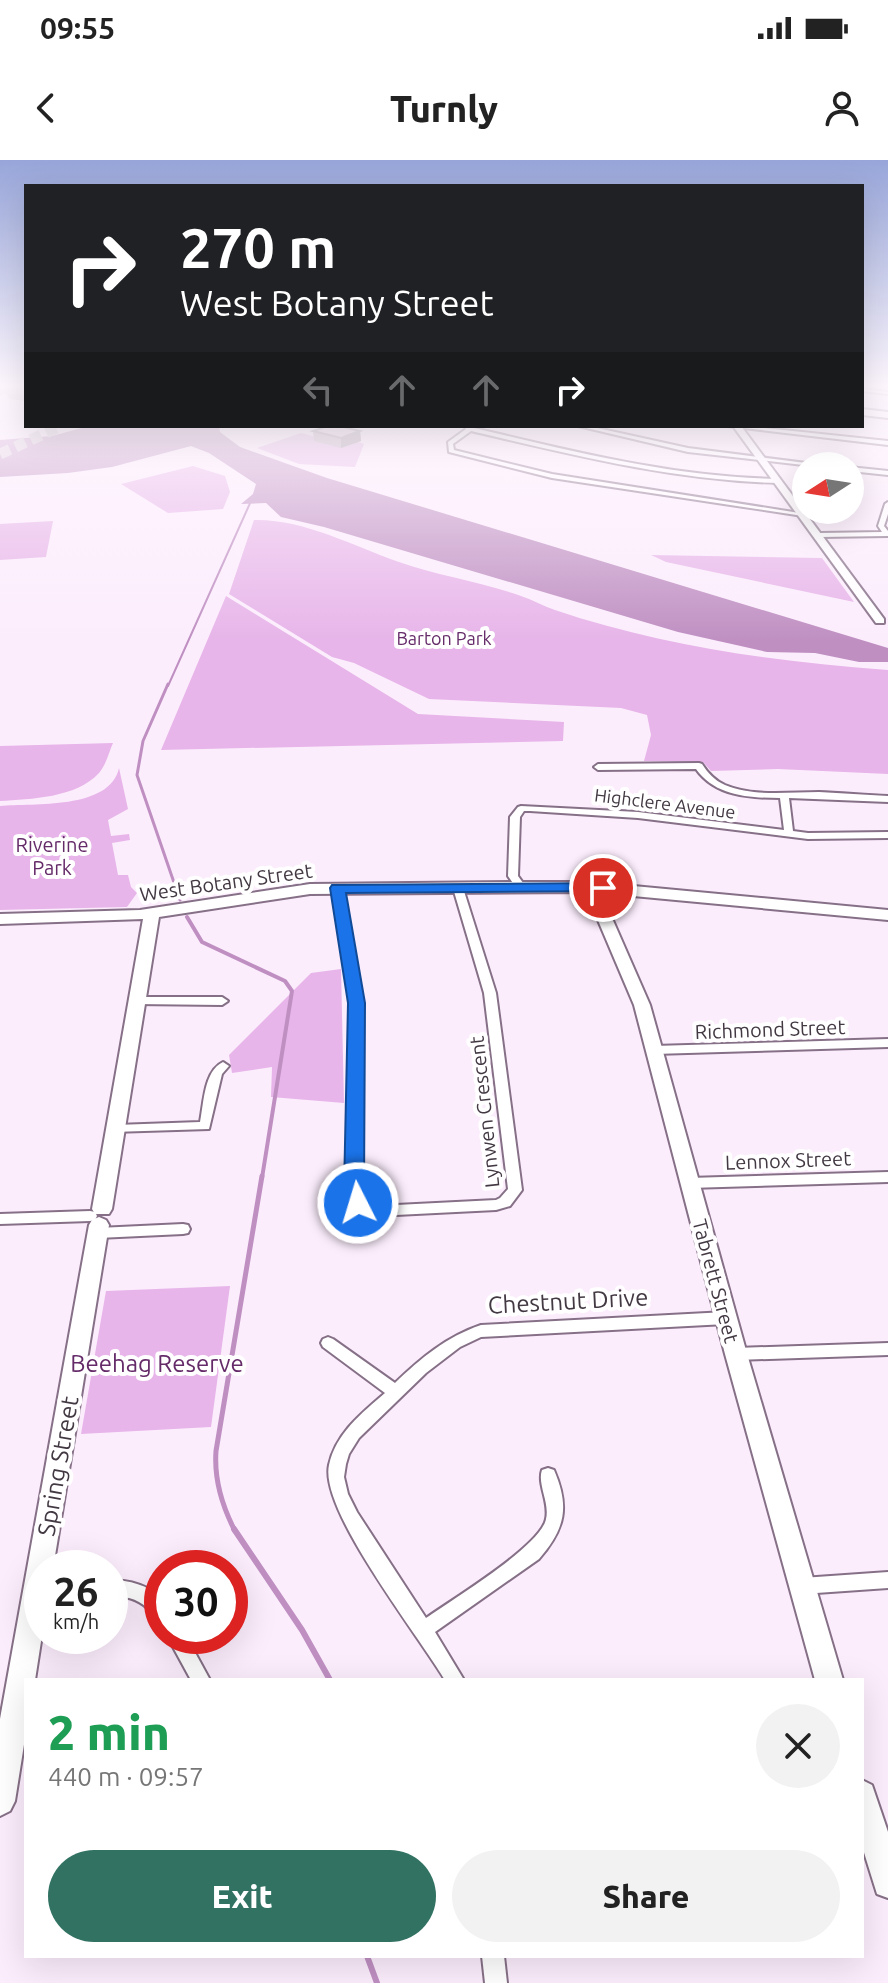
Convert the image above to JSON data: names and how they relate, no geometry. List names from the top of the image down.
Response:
{
  "streets": {
    "main road": ["West Botany Street", "Tabrett Street", "Spring Street"],
    "street": [
      "Highclere Avenue",
      "Richmond Street",
      "Lynwen Crescent",
      "Lennox Street",
      "Chestnut Drive"
    ]
  },
  "crossings": [
    ["Highclere Avenue", "West Botany Street"],
    ["West Botany Street", "Lynwen Crescent"],
    ["West Botany Street", "Tabrett Street"],
    ["West Botany Street", "Spring Street"],
    ["Richmond Street", "Tabrett Street"],
    ["Lennox Street", "Tabrett Street"],
    ["Tabrett Street", "Chestnut Drive"]
  ],
  "parks": ["Barton Park", "Riverine Park", "Beehag Reserve"],
  "north": "left",
  "page": {
    "status": "09:55",
    "header": "Turnly",
    "turn": ["270 m", "West Botany Street"],
    "speed": "26 km/h",
    "limit": "30",
    "heading": ["2 min", "440 m · 09:57"],
    "buttons": ["Exit", "Share"]
  }
}
